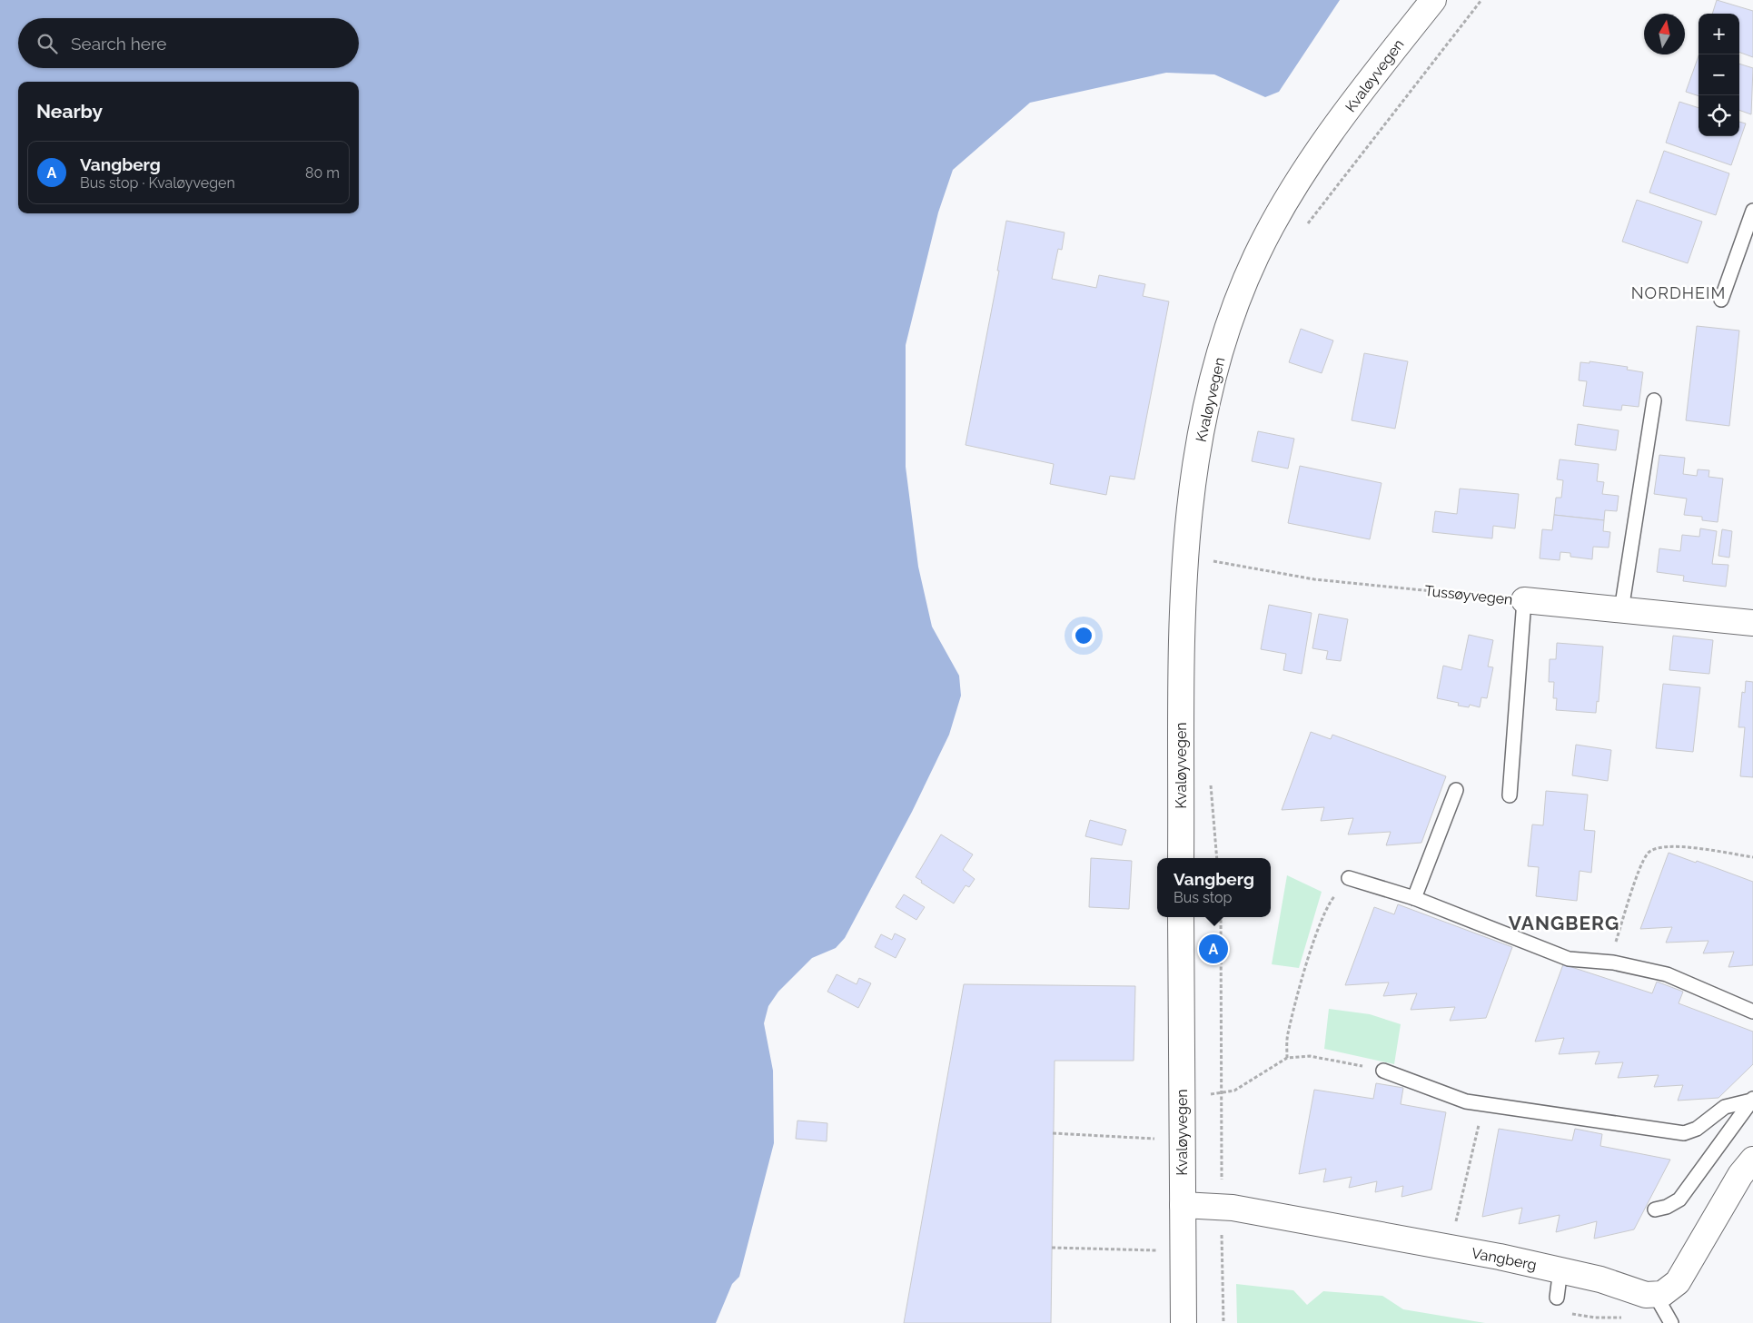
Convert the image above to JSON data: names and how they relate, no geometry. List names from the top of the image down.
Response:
{
  "streets": {
    "street": ["Kvaløyvegen", "Tussøyvegen", "Vangberg"]
  },
  "crossings": [
    ["Kvaløyvegen", "Tussøyvegen"],
    ["Kvaløyvegen", "Vangberg"]
  ],
  "districts": ["NORDHEIM", "VANGBERG"],
  "north": "top",
  "page": {
    "map_buttons": ["+", "−"],
    "search": "Search here",
    "heading": "Nearby",
    "list": [
      {
        "mark": "A",
        "name": "Vangberg",
        "note": "Bus stop · Kvaløyvegen",
        "value": "80 m"
      }
    ],
    "popup": ["Vangberg", "Bus stop"],
    "pins": "A"
  }
}
